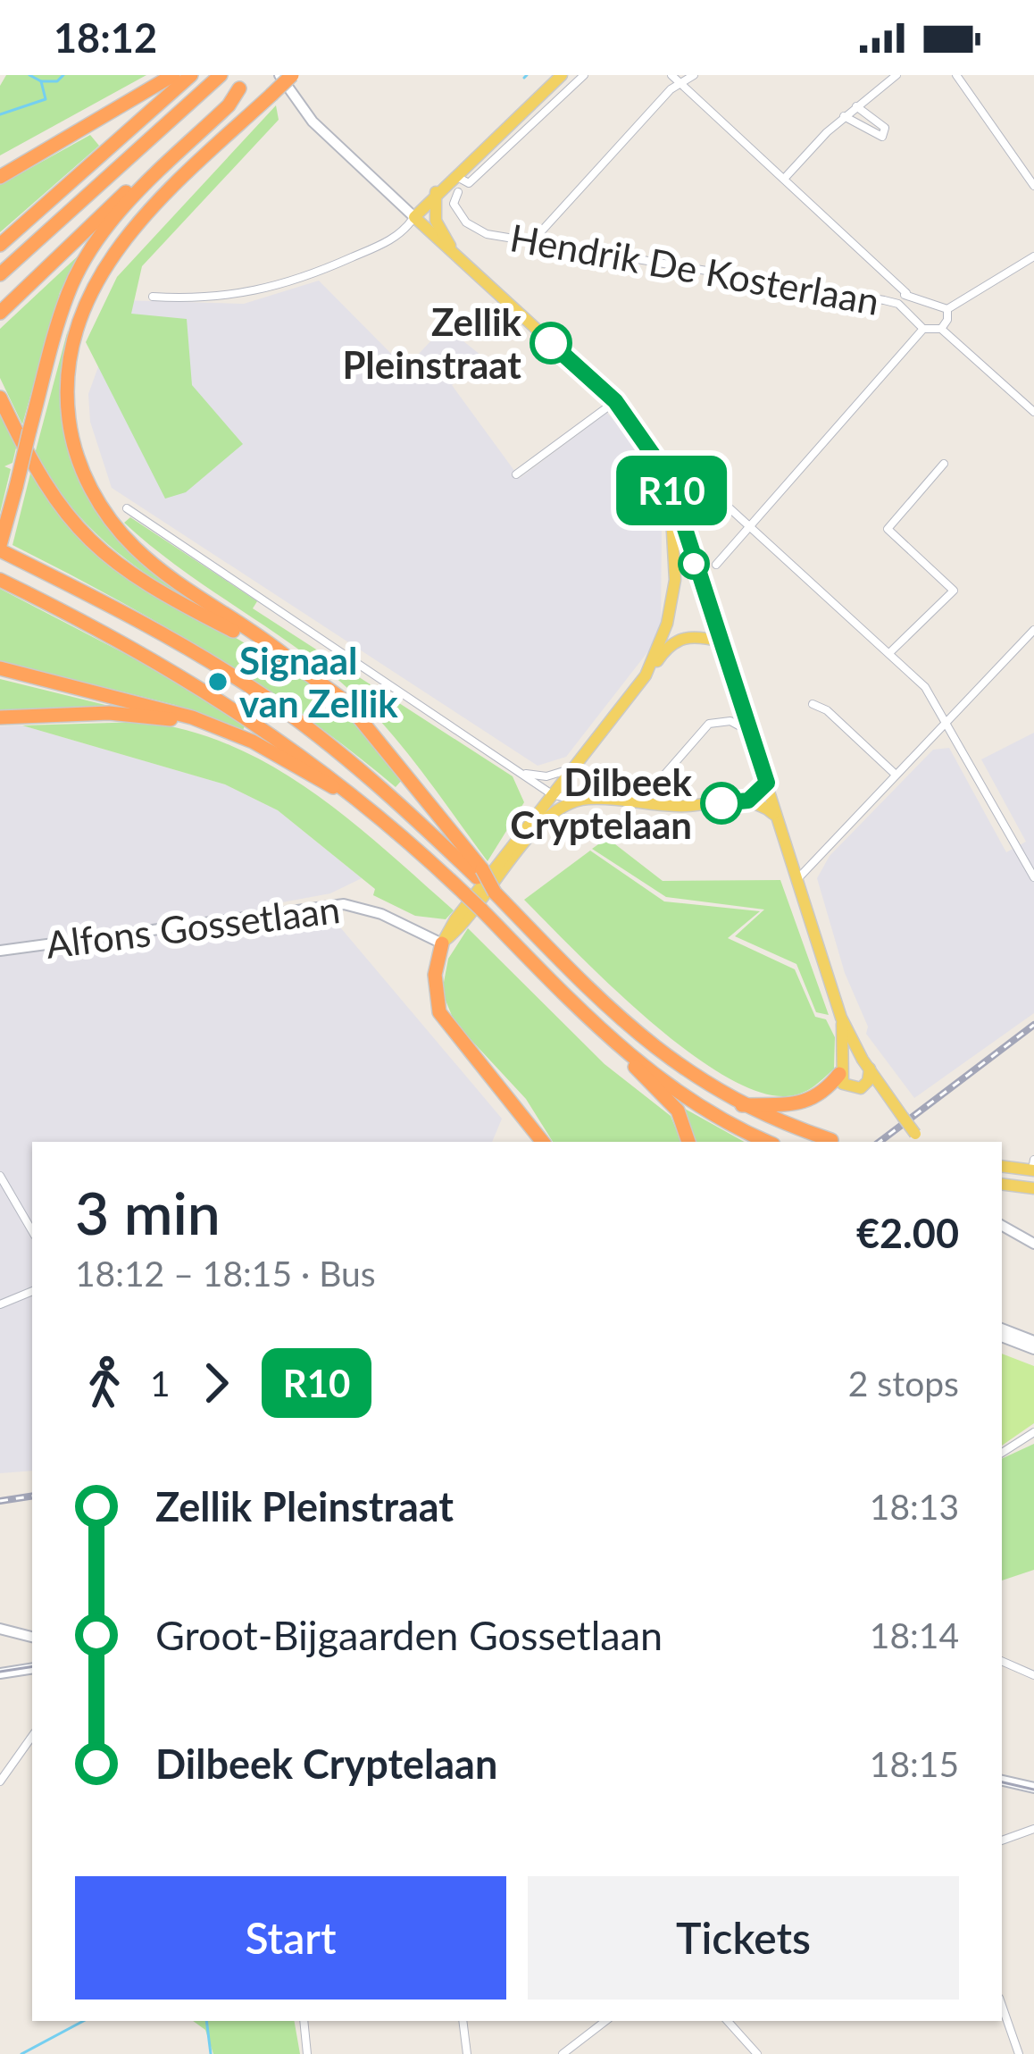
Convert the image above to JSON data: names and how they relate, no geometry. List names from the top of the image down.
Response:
{
  "streets": {
    "street": ["Hendrik De Kosterlaan", "Alfons Gossetlaan"]
  },
  "places": ["Zellik Pleinstraat", "Signaal van Zellik", "Dilbeek Cryptelaan"],
  "lines": ["bus line R10"],
  "page": {
    "status": "18:12",
    "on_map": "R10",
    "heading": ["3 min", "18:12 – 18:15 · Bus", "€2.00"],
    "legs": ["1", "R10", "2 stops"],
    "list": [
      {
        "name": "Zellik Pleinstraat",
        "value": "18:13"
      },
      {
        "name": "Groot-Bijgaarden Gossetlaan",
        "value": "18:14"
      },
      {
        "name": "Dilbeek Cryptelaan",
        "value": "18:15"
      }
    ],
    "buttons": ["Start", "Tickets"]
  }
}
